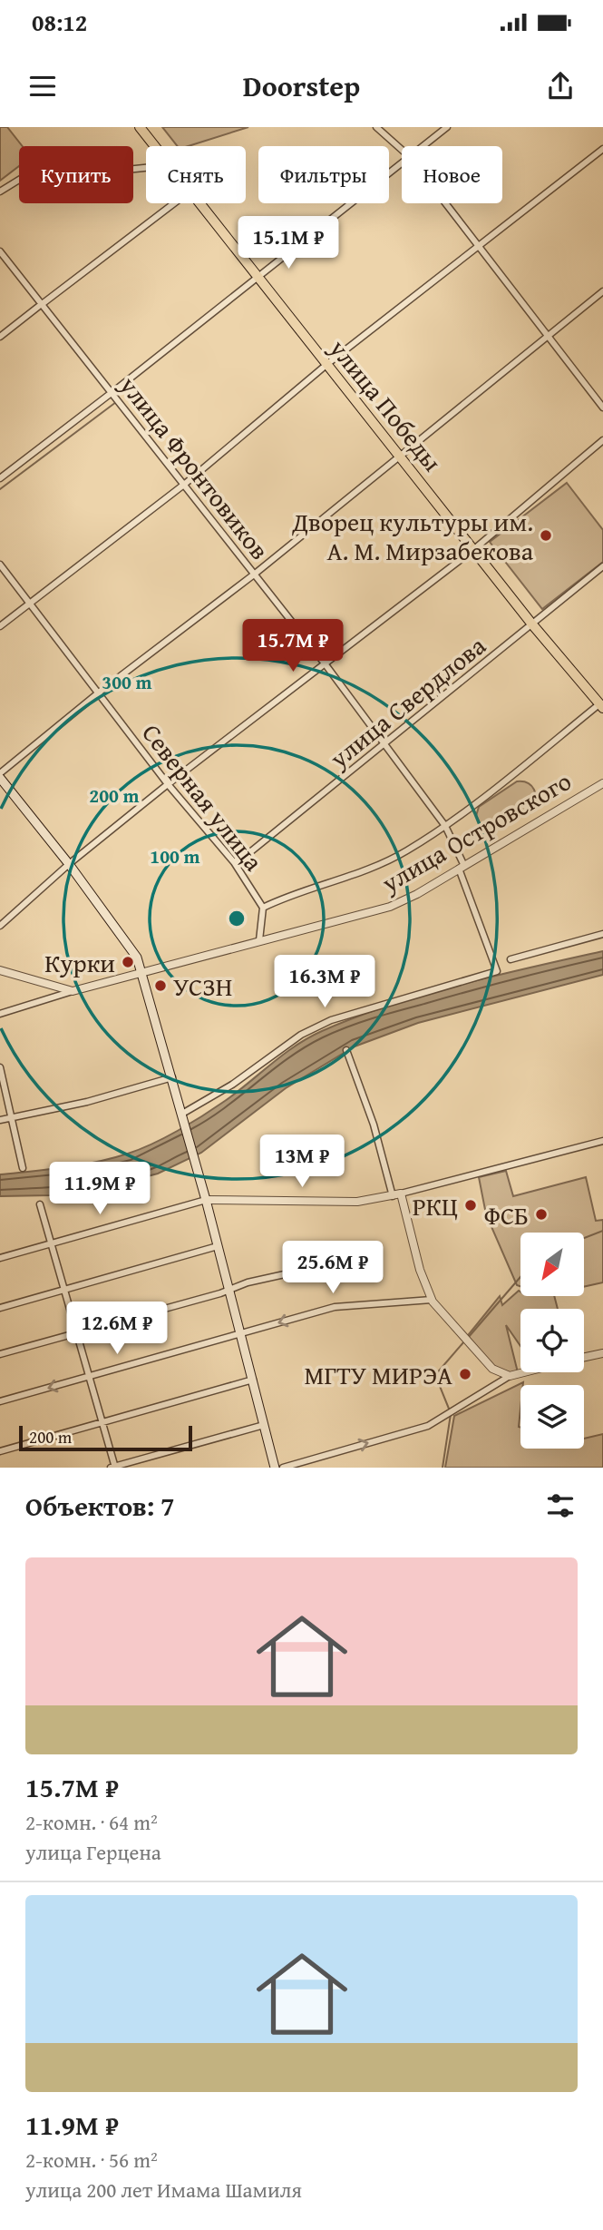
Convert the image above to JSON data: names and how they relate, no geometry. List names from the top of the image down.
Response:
{
  "streets": {
    "main road": ["улица Победы"],
    "street": [
      "улица Фронтовиков",
      "улица Свердлова",
      "Северная улица",
      "улица Островского"
    ]
  },
  "crossings": [
    ["улица Победы", "улица Свердлова"],
    ["улица Победы", "улица Островского"],
    ["улица Фронтовиков", "улица Свердлова"],
    ["улица Фронтовиков", "улица Островского"],
    ["улица Свердлова", "Северная улица"],
    ["Северная улица", "улица Островского"]
  ],
  "places": [
    "Дворец культуры им. А. М. Мирзабекова",
    "Курки",
    "УСЗН",
    "РКЦ",
    "ФСБ",
    "МГТУ МИРЭА"
  ],
  "scale_bar": "200 m",
  "north": "bottom left",
  "page": {
    "status": "08:12",
    "header": "Doorstep",
    "chip": [
      "Купить",
      "Снять",
      "Фильтры",
      "Новое"
    ],
    "price": [
      "15.1M ₽",
      "15.7M ₽",
      "16.3M ₽",
      "13M ₽",
      "11.9M ₽",
      "25.6M ₽",
      "12.6M ₽"
    ],
    "scale": "200 m",
    "heading": "Объектов: 7",
    "list": [
      {
        "name": "15.7M ₽",
        "note": "2-комн. · 64 m² · улица Герцена"
      },
      {
        "name": "11.9M ₽",
        "note": "2-комн. · 56 m² · улица 200 лет Имама Шамиля"
      }
    ]
  },
  "rings": ["300 m", "200 m", "100 m"]
}
